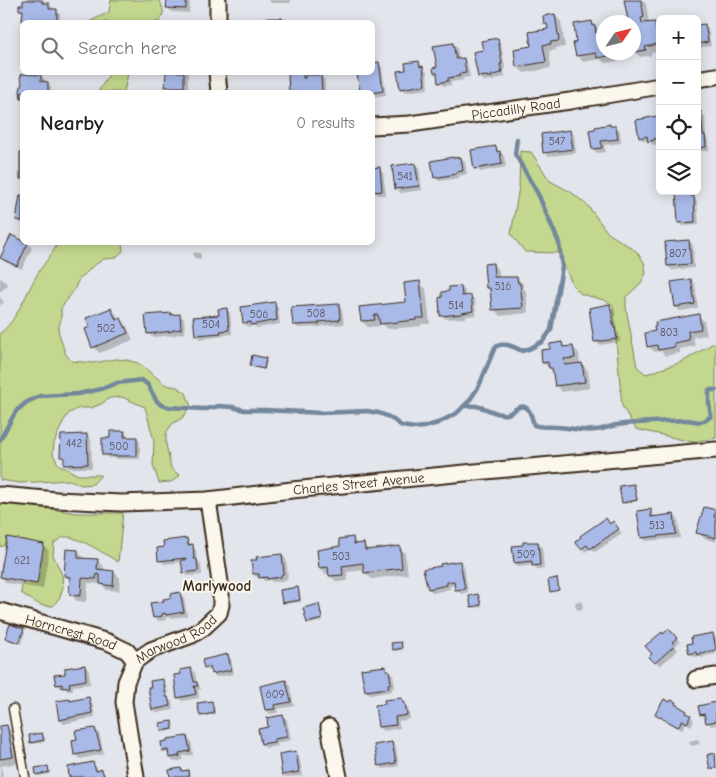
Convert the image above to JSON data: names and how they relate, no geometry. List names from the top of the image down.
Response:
{
  "streets": {
    "street": [
      "Piccadilly Road",
      "Charles Street Avenue",
      "Horncrest Road",
      "Marwood Road"
    ]
  },
  "crossings": [
    ["Charles Street Avenue", "Marwood Road"],
    ["Horncrest Road", "Marwood Road"]
  ],
  "districts": ["Marlywood"],
  "house_numbers": [
    "547",
    "541",
    "807",
    "516",
    "514",
    "508",
    "506",
    "504",
    "502",
    "803",
    "442",
    "500",
    "513",
    "509",
    "503",
    "621",
    "609"
  ],
  "north": "top right",
  "page": {
    "map_buttons": ["+", "−"],
    "search": "Search here",
    "heading": ["Nearby", "0 results"]
  }
}
